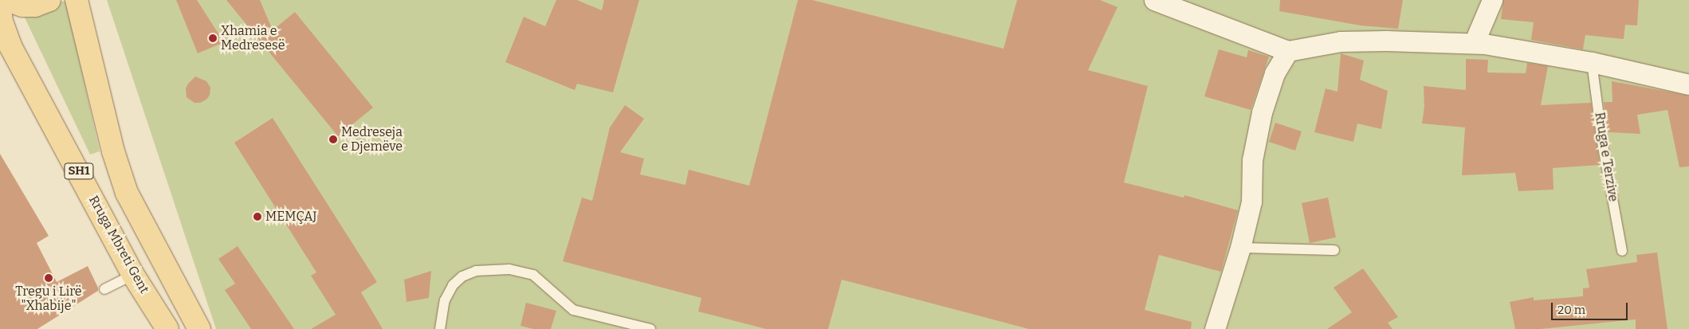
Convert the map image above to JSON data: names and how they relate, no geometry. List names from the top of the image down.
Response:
{
  "streets": {
    "main road": ["SH1", "Rruga Mbreti Gent"],
    "lane": ["Rruga e Terzive"]
  },
  "places": [
    "Xhamia e Medresesë",
    "Medreseja e Djemëve",
    "MEMÇAJ",
    "Tregu i Lirë \"Xhabije\""
  ],
  "scale_bar": "20 m"
}
